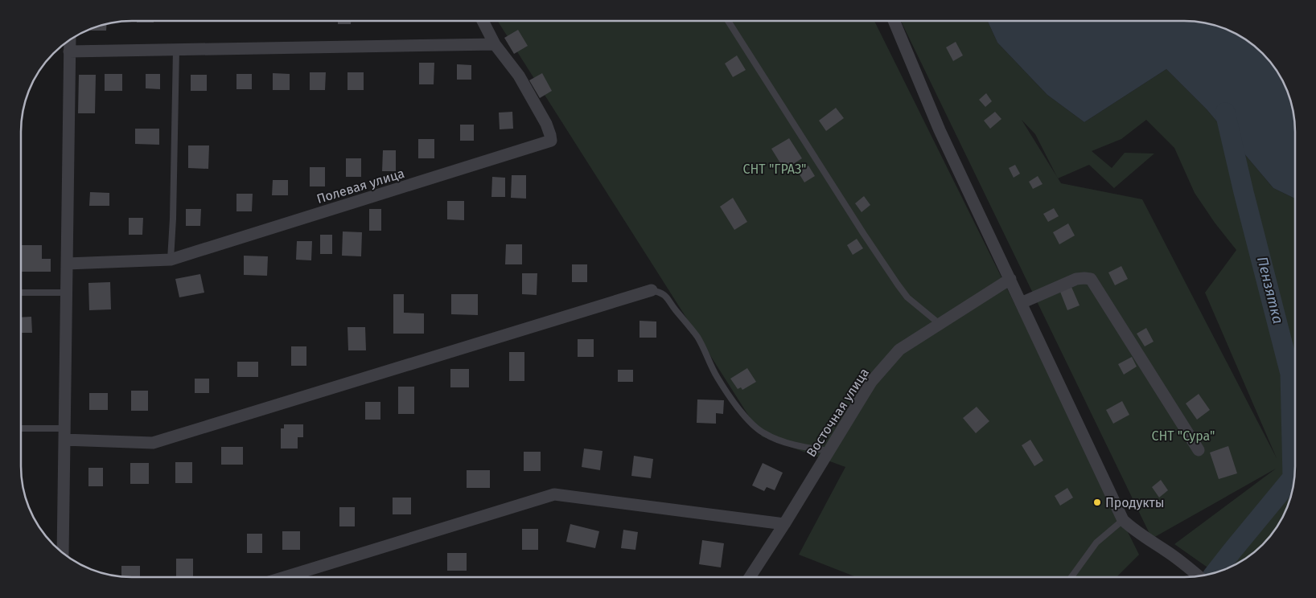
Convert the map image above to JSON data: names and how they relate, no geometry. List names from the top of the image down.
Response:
{
  "streets": {
    "street": ["Полевая улица", "Восточная улица"]
  },
  "water": ["Пензятка"],
  "parks": ["СНТ \"ГРАЗ\"", "СНТ \"Сура\""],
  "places": ["Продукты"]
}
